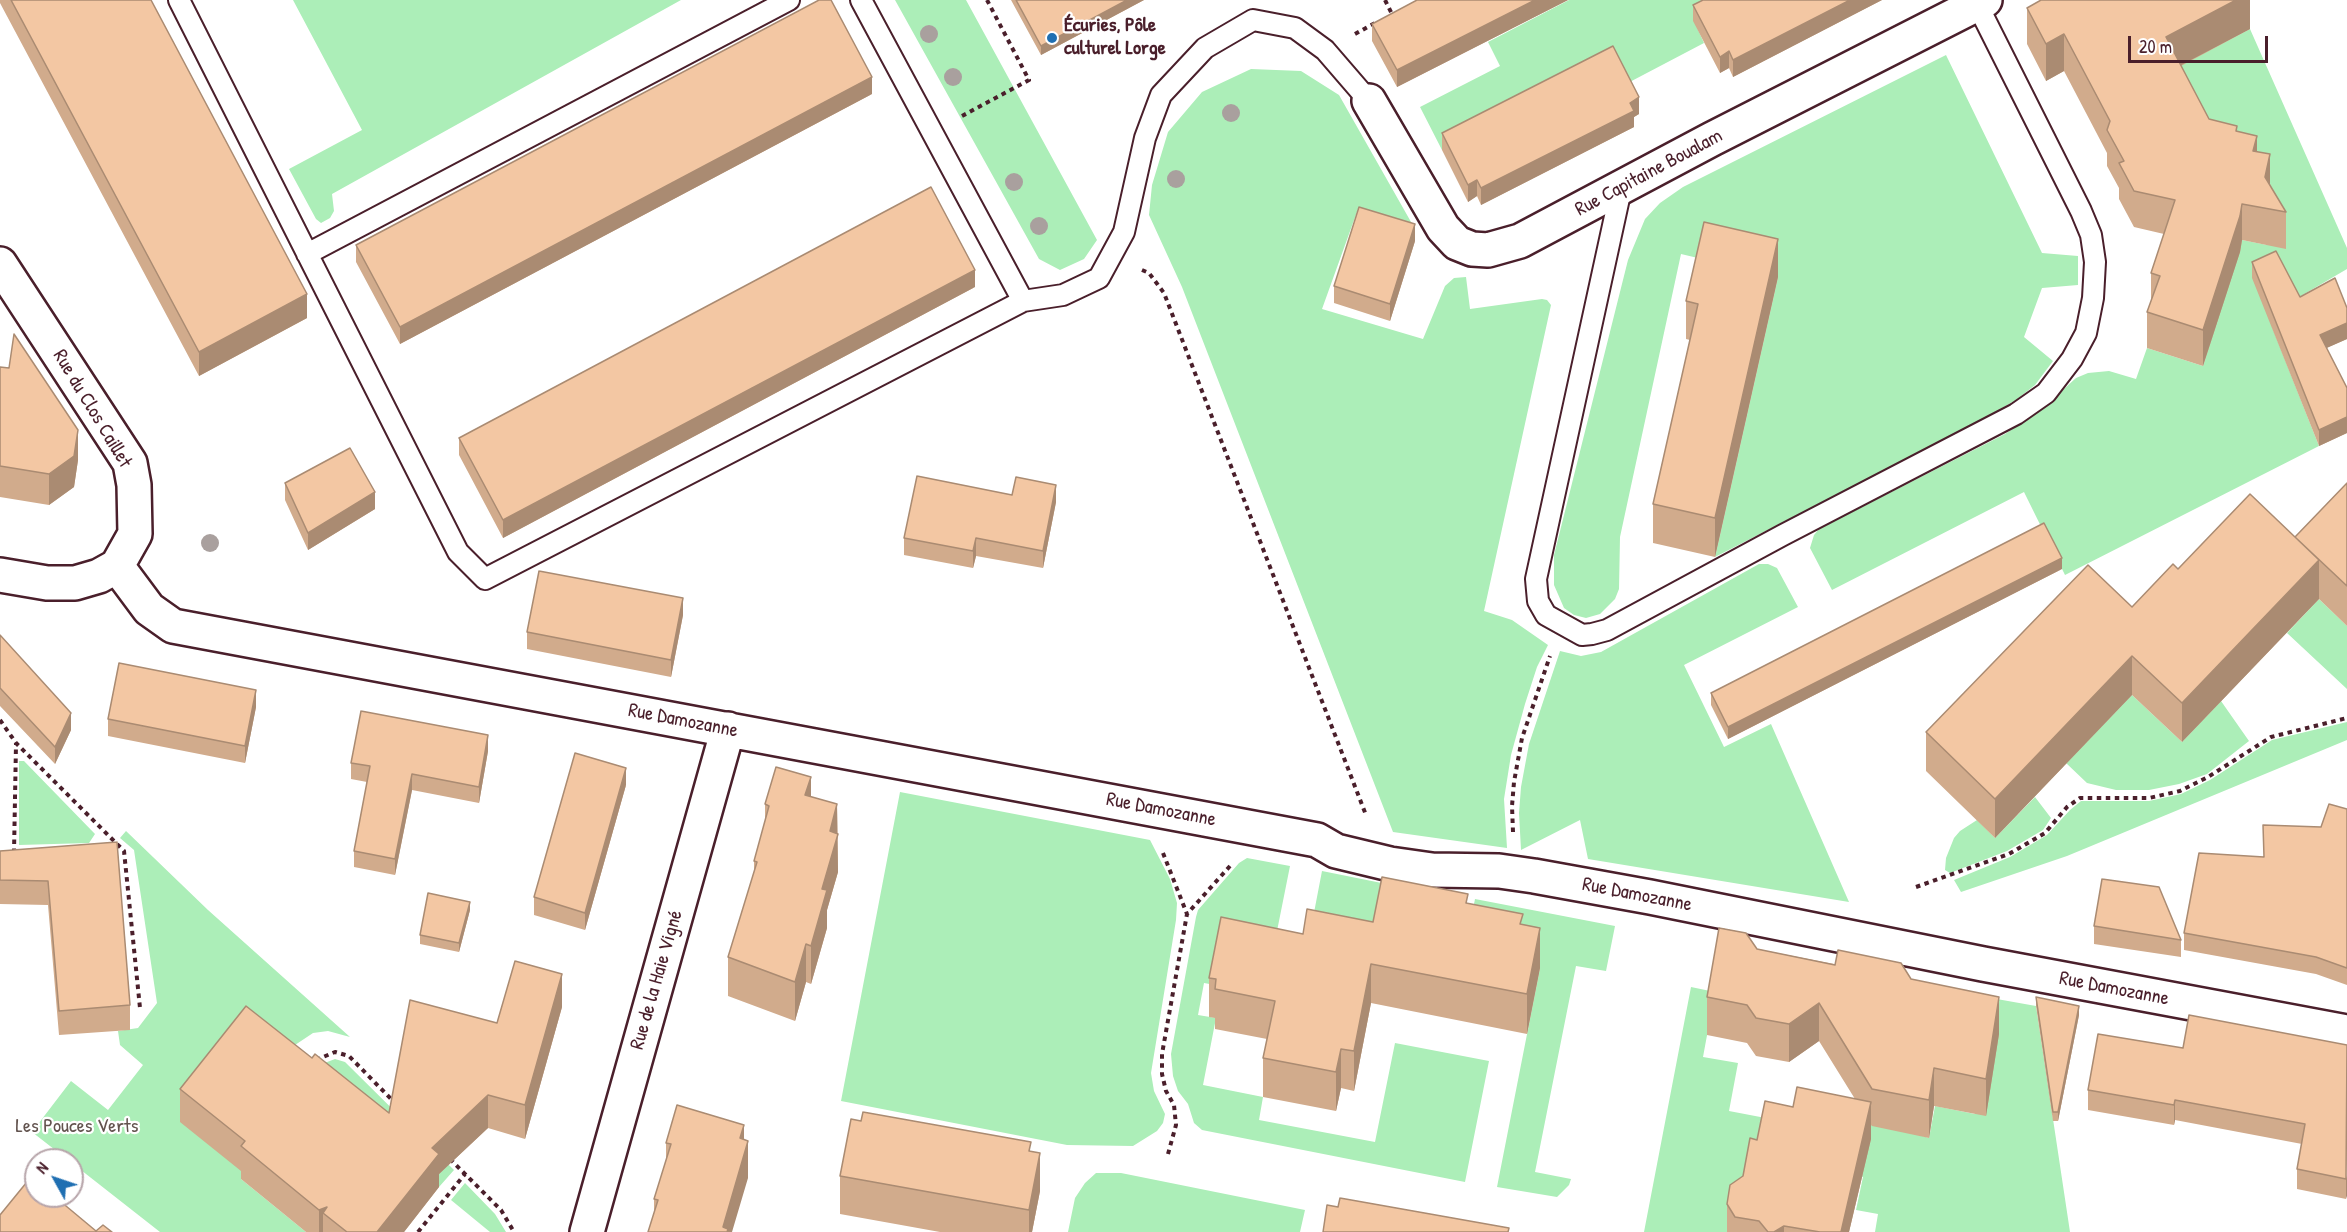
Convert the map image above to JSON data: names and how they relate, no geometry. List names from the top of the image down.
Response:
{
  "streets": {
    "street": [
      "Rue Capitaine Boualam",
      "Rue du Clos Caillet",
      "Rue Damozanne",
      "Rue de la Haie Vigné"
    ]
  },
  "crossings": [
    ["Rue du Clos Caillet", "Rue Damozanne"],
    ["Rue Damozanne", "Rue de la Haie Vigné"]
  ],
  "parks": ["Les Pouces Verts"],
  "places": ["Écuries, Pôle culturel Lorge"],
  "scale_bar": "20 m",
  "north": "top left"
}
